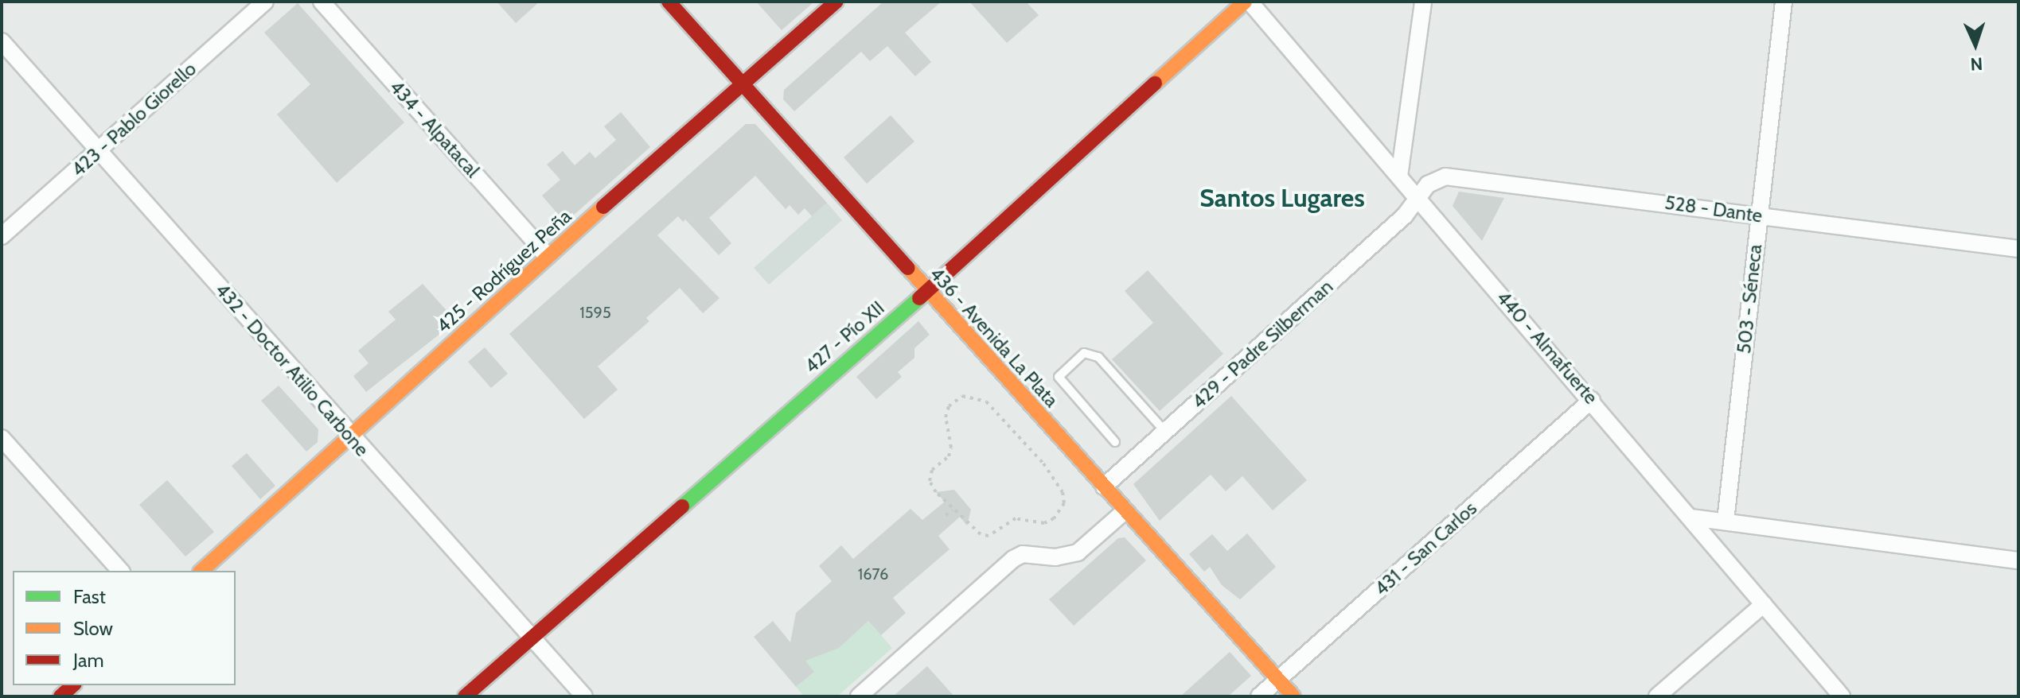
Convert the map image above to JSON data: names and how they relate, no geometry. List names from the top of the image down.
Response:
{
  "streets": {
    "street": [
      "423 - Pablo Giorello",
      "434 - Alpatacal",
      "528 - Dante",
      "425 - Rodríguez Peña",
      "503 - Séneca",
      "427 - Pío XII",
      "436 - Avenida La Plata",
      "429 - Padre Silberman",
      "440 - Almafuerte",
      "432 - Doctor Atilio Carbone",
      "431 - San Carlos"
    ]
  },
  "crossings": [
    ["423 - Pablo Giorello", "432 - Doctor Atilio Carbone"],
    ["434 - Alpatacal", "425 - Rodríguez Peña"],
    ["528 - Dante", "503 - Séneca"],
    ["528 - Dante", "429 - Padre Silberman"],
    ["528 - Dante", "440 - Almafuerte"],
    ["425 - Rodríguez Peña", "436 - Avenida La Plata"],
    ["425 - Rodríguez Peña", "432 - Doctor Atilio Carbone"],
    ["427 - Pío XII", "436 - Avenida La Plata"],
    ["427 - Pío XII", "440 - Almafuerte"],
    ["427 - Pío XII", "432 - Doctor Atilio Carbone"],
    ["436 - Avenida La Plata", "429 - Padre Silberman"],
    ["436 - Avenida La Plata", "431 - San Carlos"],
    ["429 - Padre Silberman", "440 - Almafuerte"],
    ["440 - Almafuerte", "431 - San Carlos"]
  ],
  "districts": ["Santos Lugares"],
  "house_numbers": ["1595", "1676"],
  "legend": ["Fast", "Slow", "Jam"],
  "north": "bottom"
}
